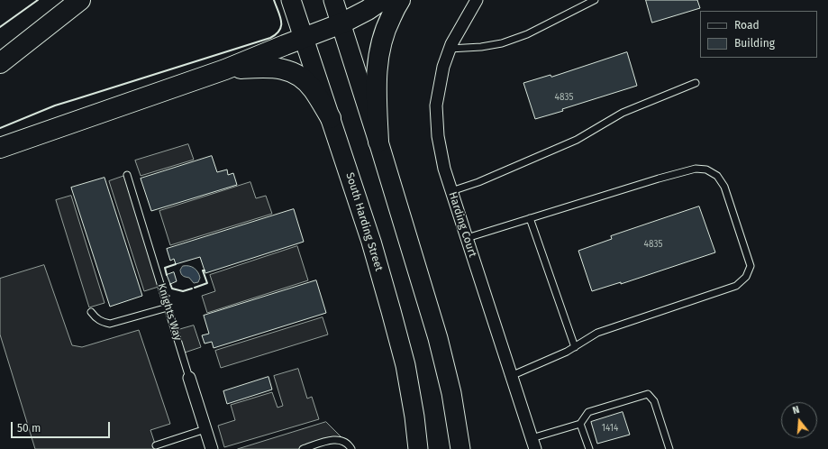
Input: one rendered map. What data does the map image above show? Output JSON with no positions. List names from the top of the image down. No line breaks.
{"streets":{"main road":["South Harding Street"],"street":["Harding Court","Knights Way"]},"house_numbers":["4835","4835","1414"],"legend":["Road","Building"],"scale_bar":"50 m","north":"top"}
